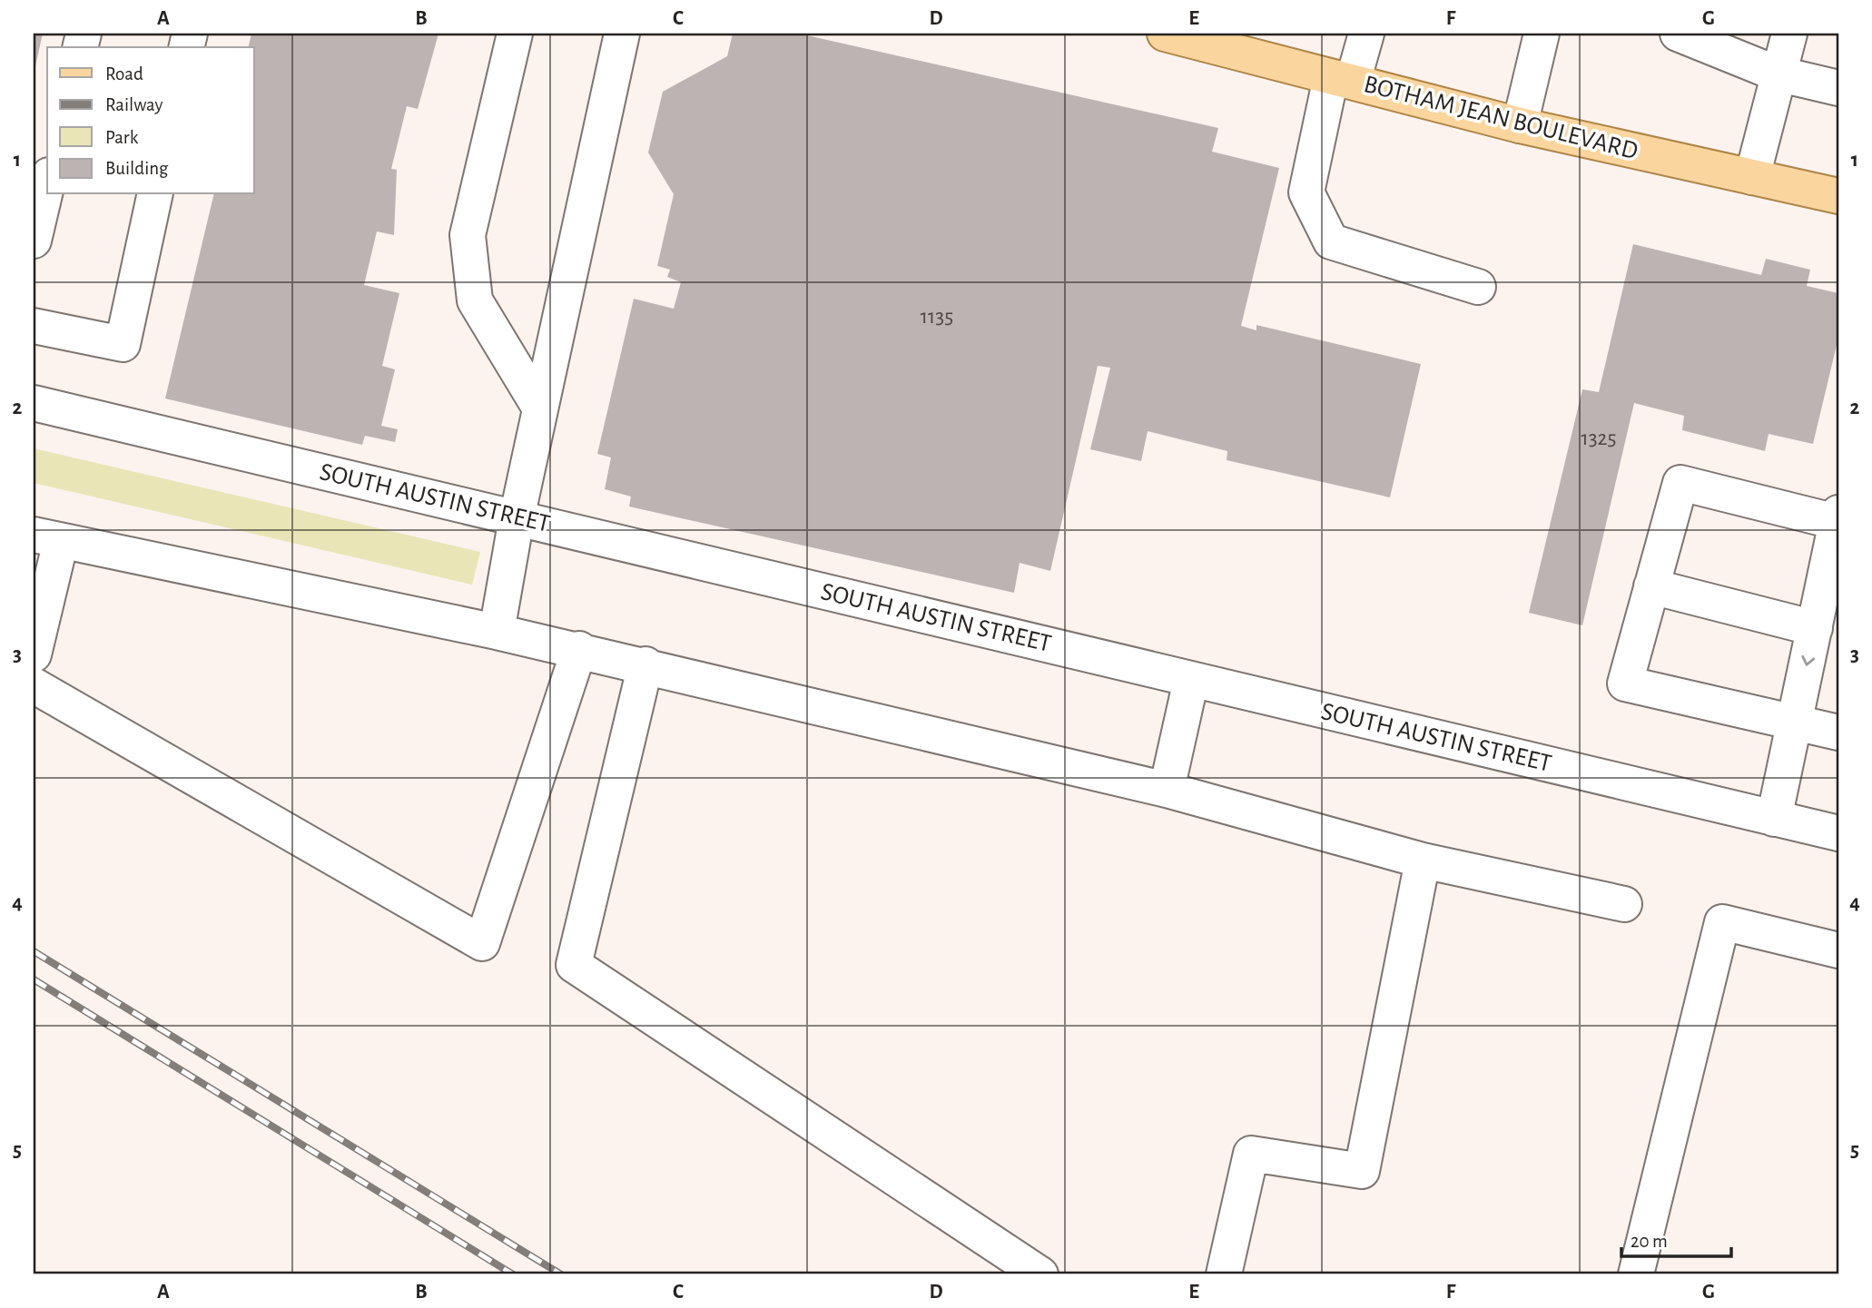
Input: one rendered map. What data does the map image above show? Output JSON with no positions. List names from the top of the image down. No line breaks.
{"streets":{"main road":["BOTHAM JEAN BOULEVARD"],"street":["SOUTH AUSTIN STREET"]},"house_numbers":["1135","1325"],"legend":["Road","Railway","Park","Building"],"scale_bar":"20 m","grid":{"columns":["A","B","C","D","E","F","G"],"rows":["1","2","3","4","5"]}}
